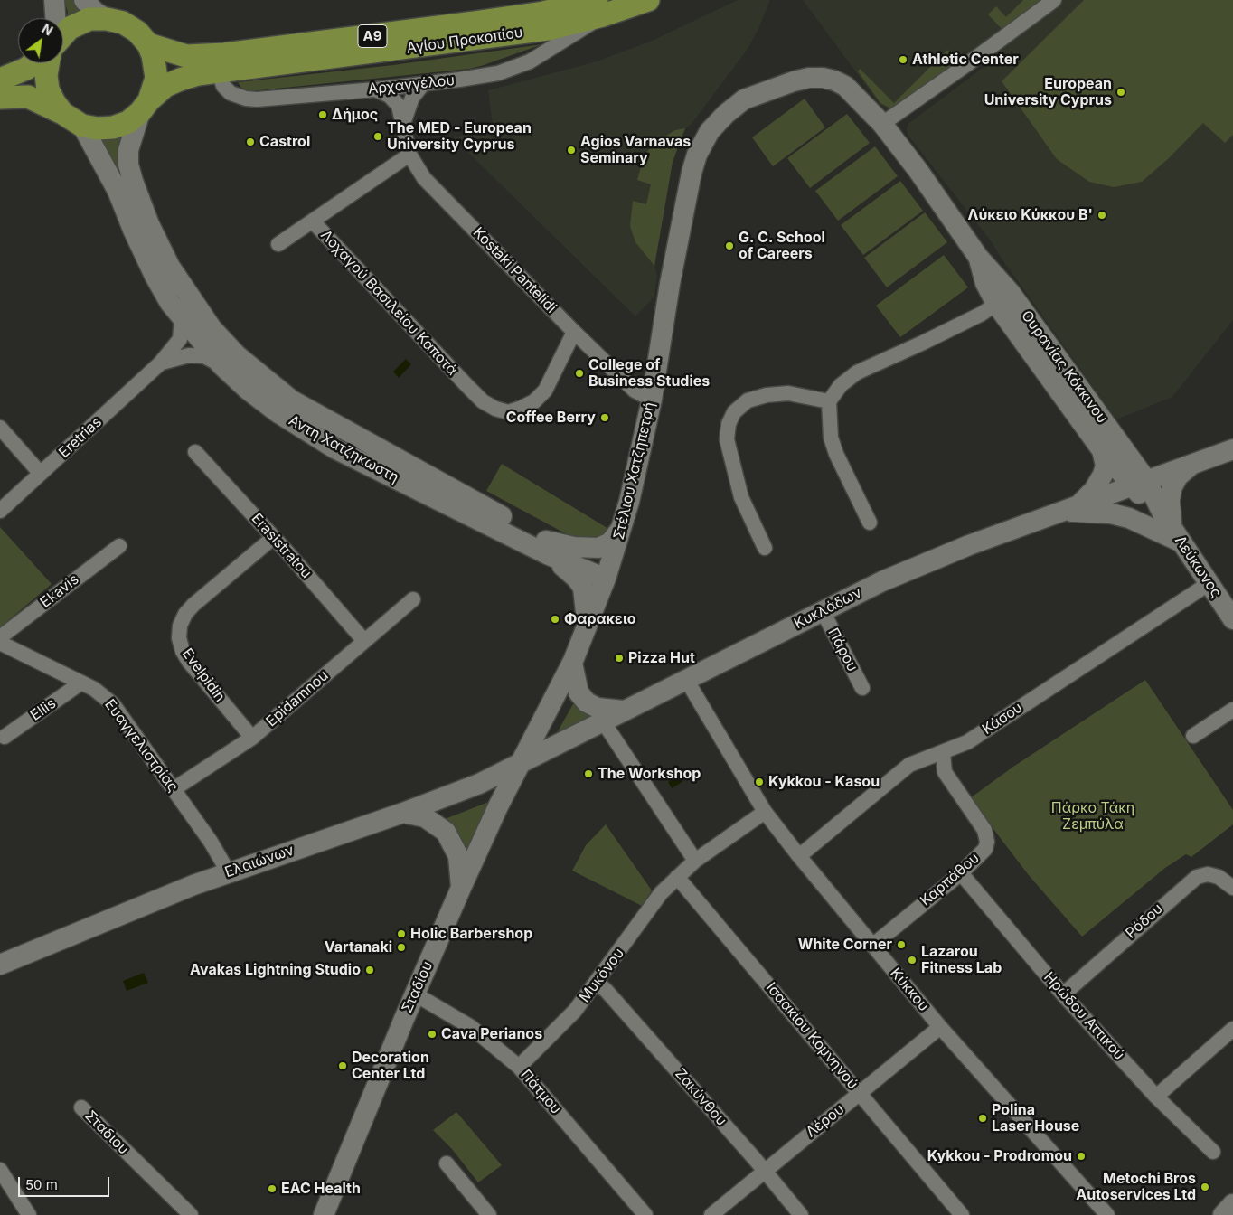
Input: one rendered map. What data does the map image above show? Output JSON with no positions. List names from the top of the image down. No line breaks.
{"streets":{"main road":["A9","Αγίου Προκοπίου","Ουρανίας Κόκκινου","Αντη Χατζηκωστη","Στέλιου Χατζηπετρή","Λεύκωνος","Κυκλάδων","Ελαιώνων","Σταδίου"],"street":["Αρχαγγέλου","Kostaki Pantelidi","Λοχαγού Βασιλείου Καποτά","Eretrias","Erasistratou","Ekavis","Πάρου","Evelpidin","Epidamnou","Ellis","Κάσου","Ευαγγελιστρίας","Καρπάθου","Ρόδου","Μυκόνου","Κύκκου","Ηρώδου Αττικού","Ισαακίου Κομνηνού","Πάτμου","Ζακύνθου","Λέρου","Σταδιου"]},"crossings":[["A9","Αγίου Προκοπίου"],["A9","Αντη Χατζηκωστη"],["Αγίου Προκοπίου","Αρχαγγέλου"],["Αγίου Προκοπίου","Αντη Χατζηκωστη"],["Αρχαγγέλου","Kostaki Pantelidi"],["Kostaki Pantelidi","Λοχαγού Βασιλείου Καποτά"],["Kostaki Pantelidi","Στέλιου Χατζηπετρή"],["Ουρανίας Κόκκινου","Στέλιου Χατζηπετρή"],["Ουρανίας Κόκκινου","Λεύκωνος"],["Ουρανίας Κόκκινου","Κυκλάδων"],["Eretrias","Αντη Χατζηκωστη"],["Αντη Χατζηκωστη","Στέλιου Χατζηπετρή"],["Στέλιου Χατζηπετρή","Κυκλάδων"],["Στέλιου Χατζηπετρή","Ελαιώνων"],["Στέλιου Χατζηπετρή","Σταδίου"],["Erasistratou","Evelpidin"],["Erasistratou","Epidamnou"],["Λεύκωνος","Κυκλάδων"],["Λεύκωνος","Κάσου"],["Κυκλάδων","Πάρου"],["Κυκλάδων","Ελαιώνων"],["Κυκλάδων","Σταδίου"],["Κυκλάδων","Κύκκου"],["Evelpidin","Epidamnou"],["Epidamnou","Ευαγγελιστρίας"],["Ellis","Ευαγγελιστρίας"],["Κάσου","Καρπάθου"],["Κάσου","Κύκκου"],["Ευαγγελιστρίας","Ελαιώνων"],["Ελαιώνων","Σταδίου"],["Καρπάθου","Κύκκου"],["Καρπάθου","Ηρώδου Αττικού"],["Ρόδου","Ηρώδου Αττικού"],["Μυκόνου","Ισαακίου Κομνηνού"],["Μυκόνου","Πάτμου"],["Μυκόνου","Ζακύνθου"],["Σταδίου","Πάτμου"],["Κύκκου","Λέρου"],["Ισαακίου Κομνηνού","Λέρου"],["Ζακύνθου","Λέρου"]],"parks":["Πάρκο Τάκη Ζεμπύλα"],"places":["Athletic Center","European University Cyprus","Δήμος","The MED - European University Cyprus","Castrol","Agios Varnavas Seminary","Λύκειο Κύκκου Β'","G. C. School of Careers","College of Business Studies","Coffee Berry","Φαρακειο","Pizza Hut","The Workshop","Kykkou - Kasou","Holic Barbershop","White Corner","Vartanaki","Lazarou Fitness Lab","Avakas Lightning Studio","Cava Perianos","Decoration Center Ltd","Polina Laser House","Kykkou - Prodromou","Metochi Bros Autoservices Ltd","EAC Health"],"scale_bar":"50 m","north":"top right"}
